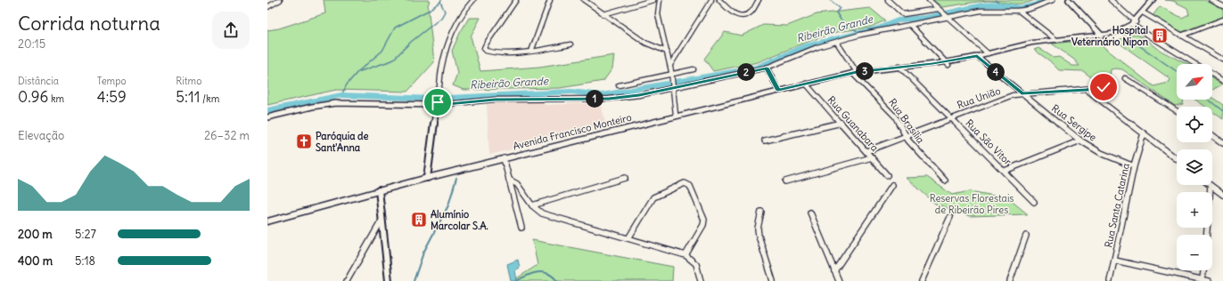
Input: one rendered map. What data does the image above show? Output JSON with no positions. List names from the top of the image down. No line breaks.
{"streets":{"main road":["Avenida Francisco Monteiro"],"street":["Rua União","Rua Brasília","Rua Sergipe","Rua Guanabara","Rua São Vitor","Rua Santa Catarina"]},"crossings":[["Rua União","Rua Brasília"],["Rua União","Rua Sergipe"],["Rua União","Rua Guanabara"],["Rua União","Rua São Vitor"],["Rua Brasília","Avenida Francisco Monteiro"],["Rua Sergipe","Avenida Francisco Monteiro"],["Rua Sergipe","Rua Santa Catarina"],["Rua Guanabara","Avenida Francisco Monteiro"],["Avenida Francisco Monteiro","Rua São Vitor"]],"water":["Ribeirão Grande"],"parks":["Reservas Florestais de Ribeirão Pires"],"places":{"building":["Hospital Veterinário Nipon","Alumínio Marcolar S.A."],"church":["Paróquia de Sant'Anna"]},"north":"top right","page":{"heading":["Corrida noturna","20:15"],"stats":[["Distância","0.96 km"],["Tempo","4:59"],["Ritmo","5:11 /km"]],"pins":["3","2","4","1"],"map_buttons":["+","−"],"chart":["Elevação","26–32 m"],"list":[{"name":"200 m","note":"5:27"},{"name":"400 m","note":"5:18"}]}}
